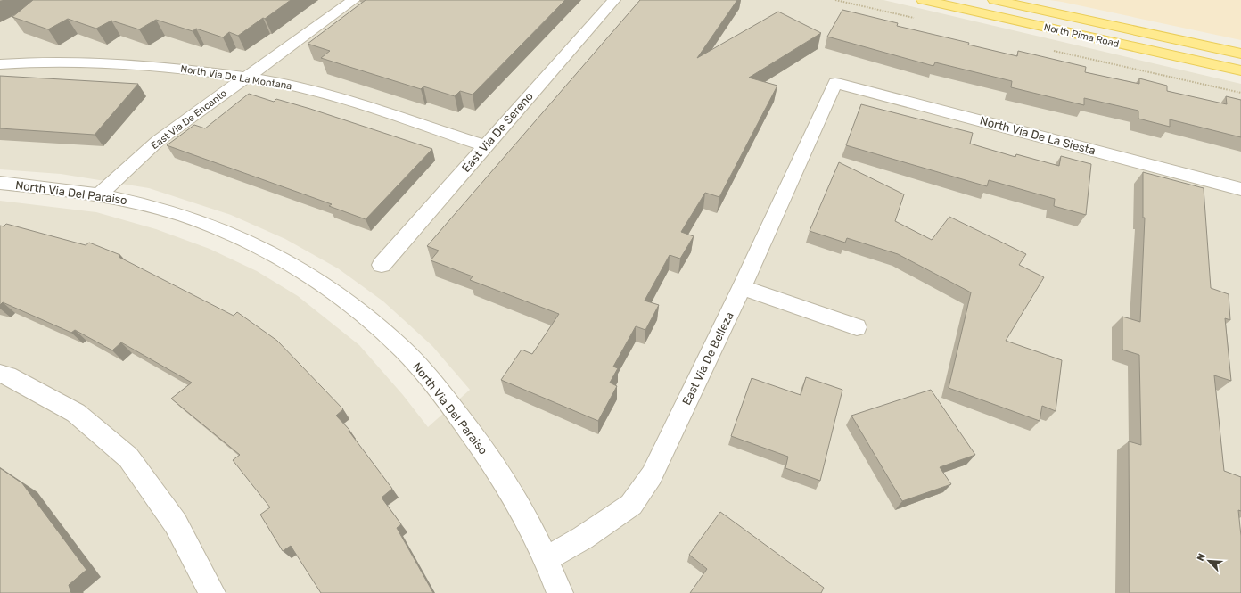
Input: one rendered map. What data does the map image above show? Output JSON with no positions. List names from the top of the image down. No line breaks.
{"streets":{"main road":["North Pima Road"],"street":["North Via De La Montana","East Via De Encanto","East Via De Sereno","North Via De La Siesta","North Via Del Paraiso","East Via De Belleza"]},"crossings":[["North Via De La Montana","East Via De Encanto"],["North Via De La Montana","East Via De Sereno"],["East Via De Encanto","North Via Del Paraiso"],["North Via De La Siesta","East Via De Belleza"],["North Via Del Paraiso","East Via De Belleza"]],"north":"top left"}
